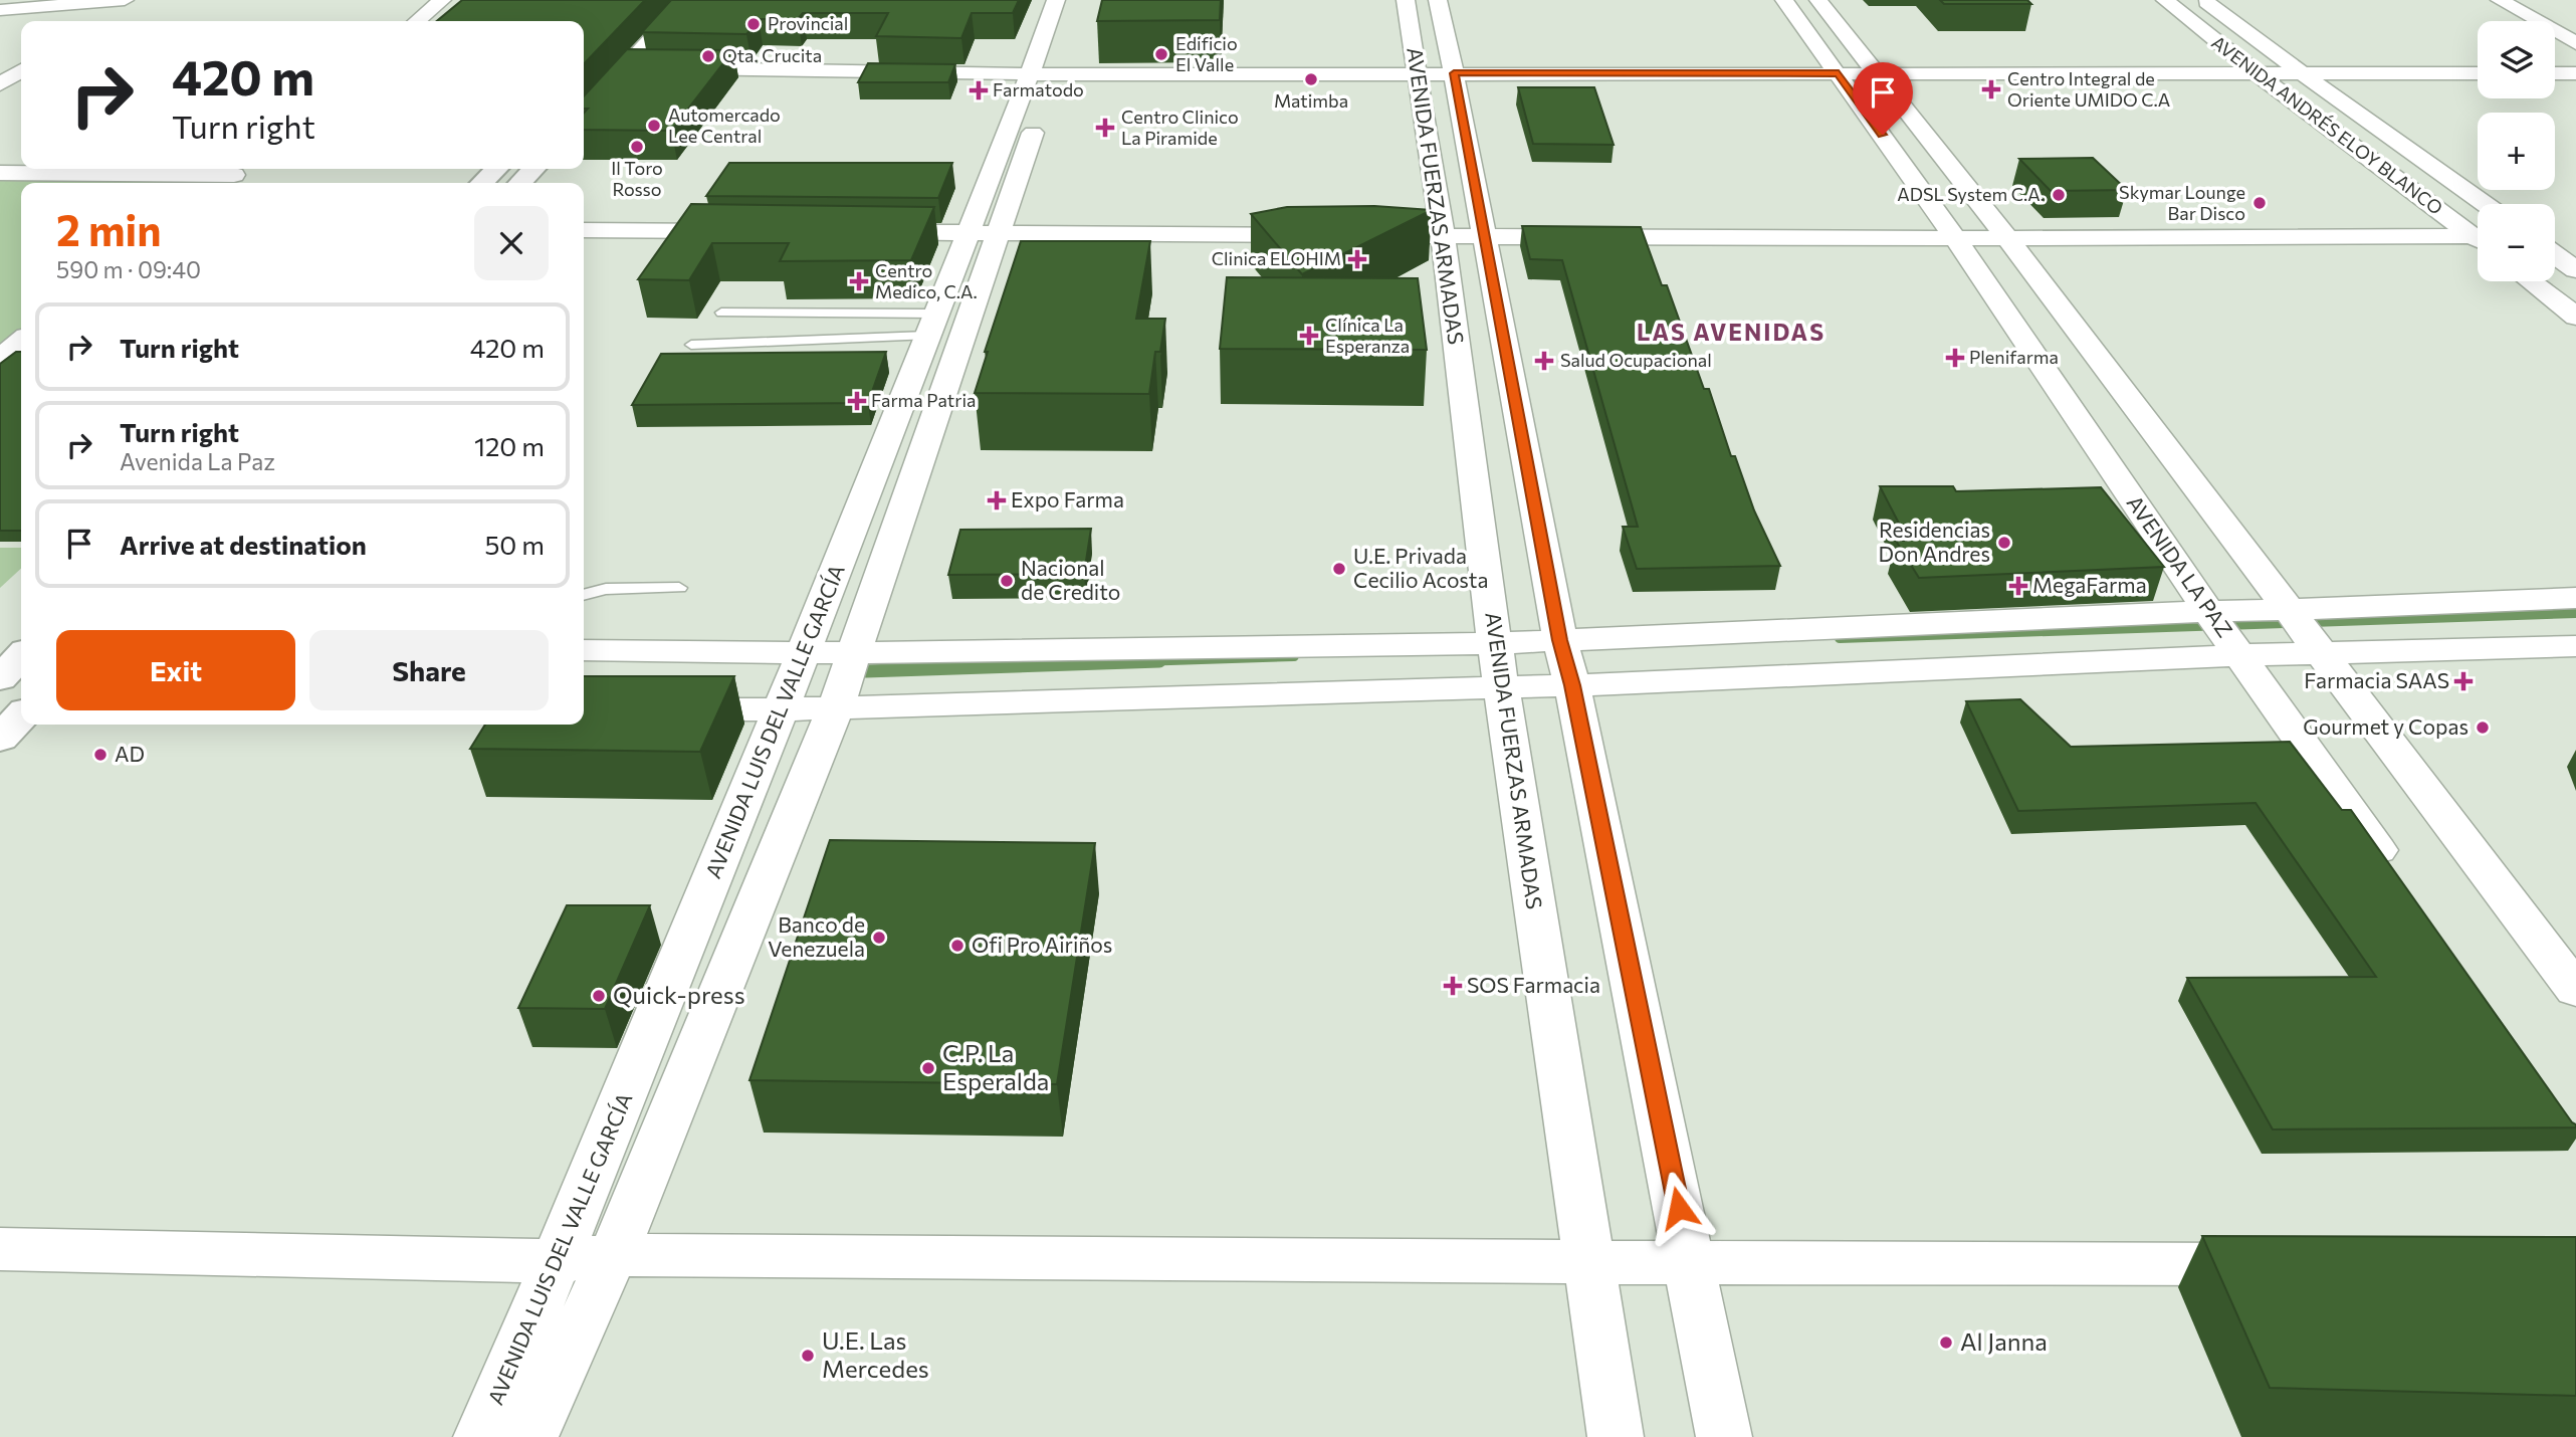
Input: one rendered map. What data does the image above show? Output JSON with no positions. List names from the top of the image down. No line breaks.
{"streets":{"street":["AVENIDA ANDRÉS ELOY BLANCO","AVENIDA FUERZAS ARMADAS","AVENIDA LA PAZ","AVENIDA LUIS DEL VALLE GARCÍA"]},"districts":["LAS AVENIDAS"],"places":{"other":["Provincial","Edificio El Valle","Qta. Crucita","Matimba","Automercado Lee Central","Il Toro Rosso","ADSL System C.A.","Skymar Lounge Bar Disco","Residencias Don Andres","U.E. Privada Cecilio Acosta","Nacional de Credito","Gourmet y Copas","AD","Banco de Venezuela","Ofi Pro Airiños","Quick-press","C.P. La Esperalda","Al Janna","U.E. Las Mercedes"],"health":["Centro Integral de Oriente UMIDO C.A","Farmatodo","Centro Clinico La Piramide","Clinica ELOHIM","Centro Medico, C.A.","Clínica La Esperanza","Plenifarma","Salud Ocupacional","Farma Patria","Expo Farma","MegaFarma","Farmacia SAAS","SOS Farmacia"]},"page":{"map_buttons":["+","−"],"turn":["420 m","Turn right"],"heading":["2 min","590 m · 09:40"],"list":[{"name":"Turn right","value":"420 m"},{"name":"Turn right","note":"Avenida La Paz","value":"120 m"},{"name":"Arrive at destination","value":"50 m"}],"buttons":["Exit","Share"]}}
